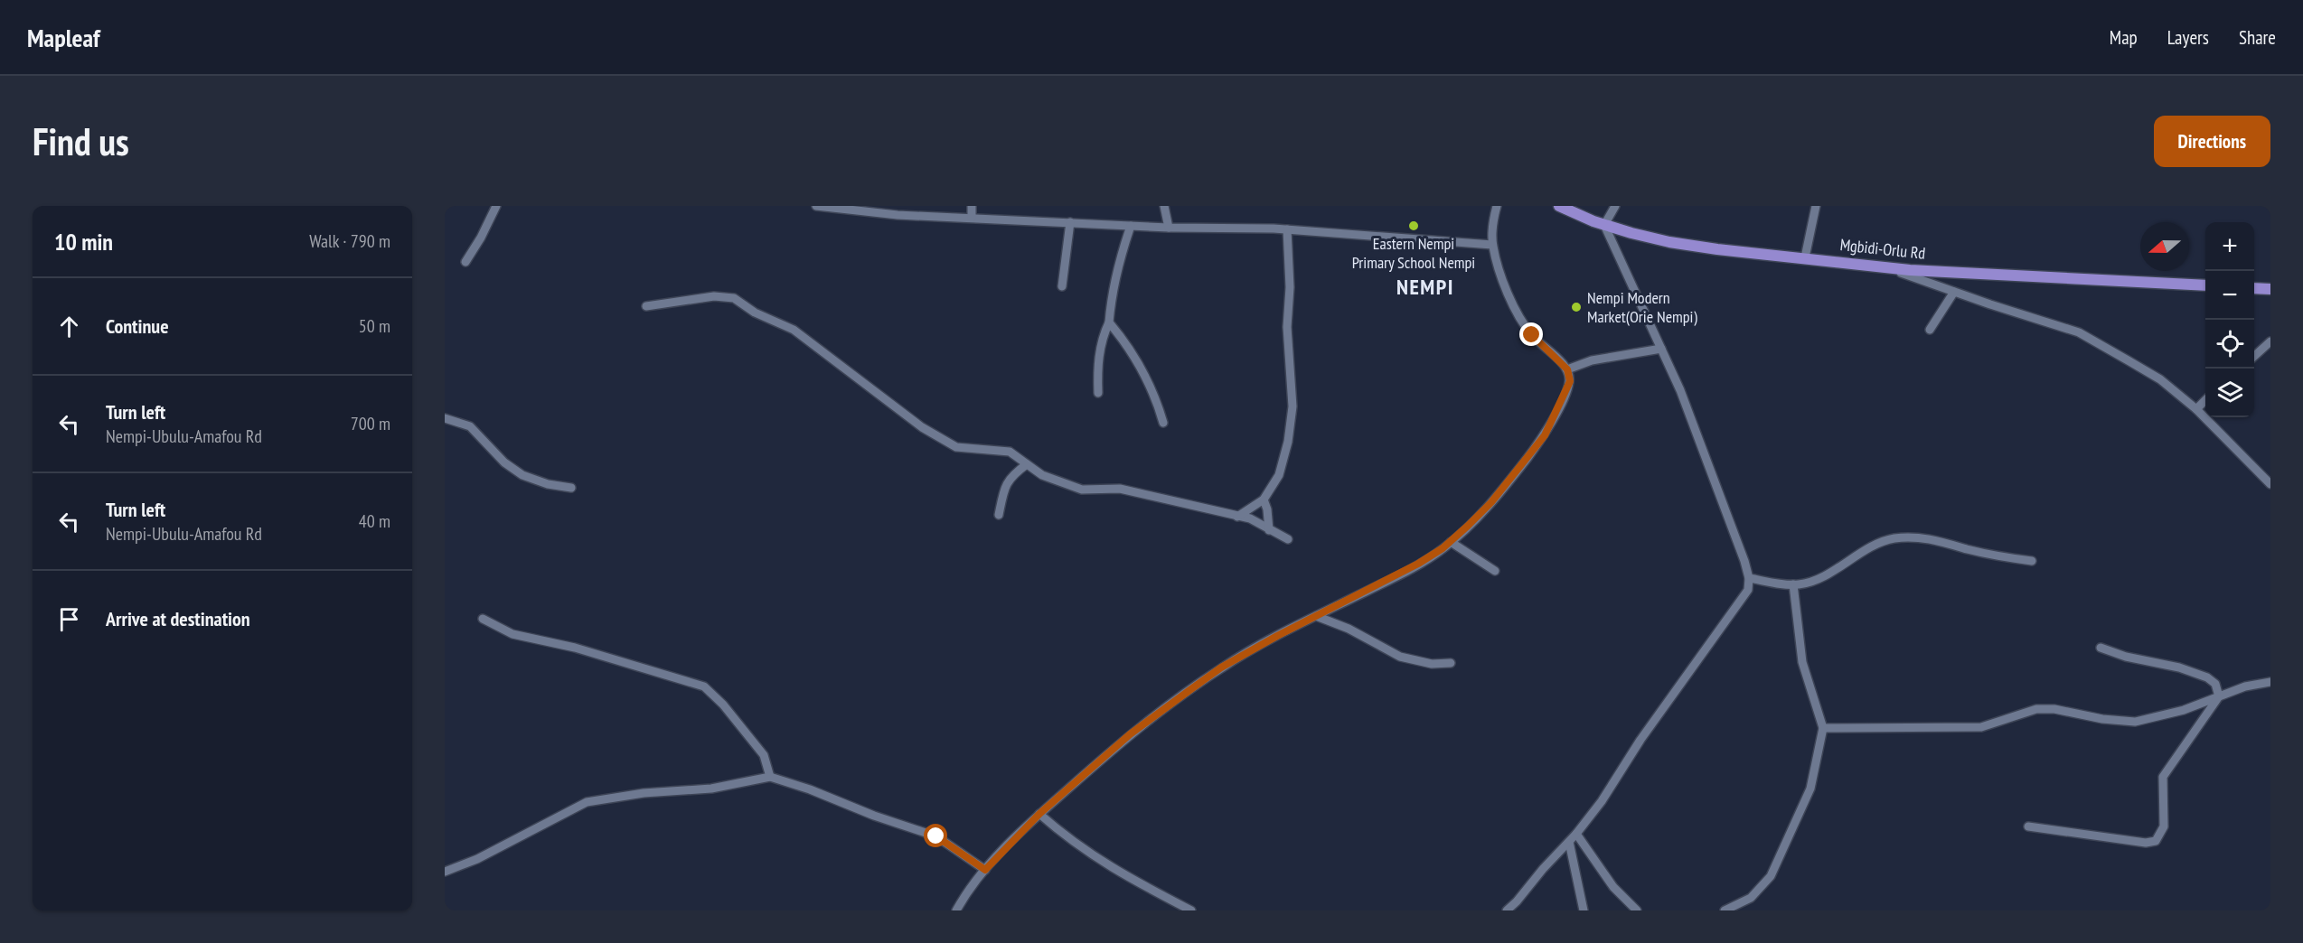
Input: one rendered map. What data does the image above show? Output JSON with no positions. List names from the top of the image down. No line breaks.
{"streets":{"main road":["Mgbidi-Orlu Rd"]},"districts":["NEMPI"],"places":["Eastern Nempi Primary School Nempi","Nempi Modern Market(Orie Nempi)"],"north":"left","page":{"header":"Mapleaf","nav":["Map","Layers","Share"],"buttons":"Directions","title":"Find us","heading":["10 min","Walk · 790 m"],"map_buttons":["+","−"],"list":[["Continue","50 m"],["Turn left","Nempi-Ubulu-Amafou Rd","700 m"],["Turn left","Nempi-Ubulu-Amafou Rd","40 m"],"Arrive at destination"]}}
